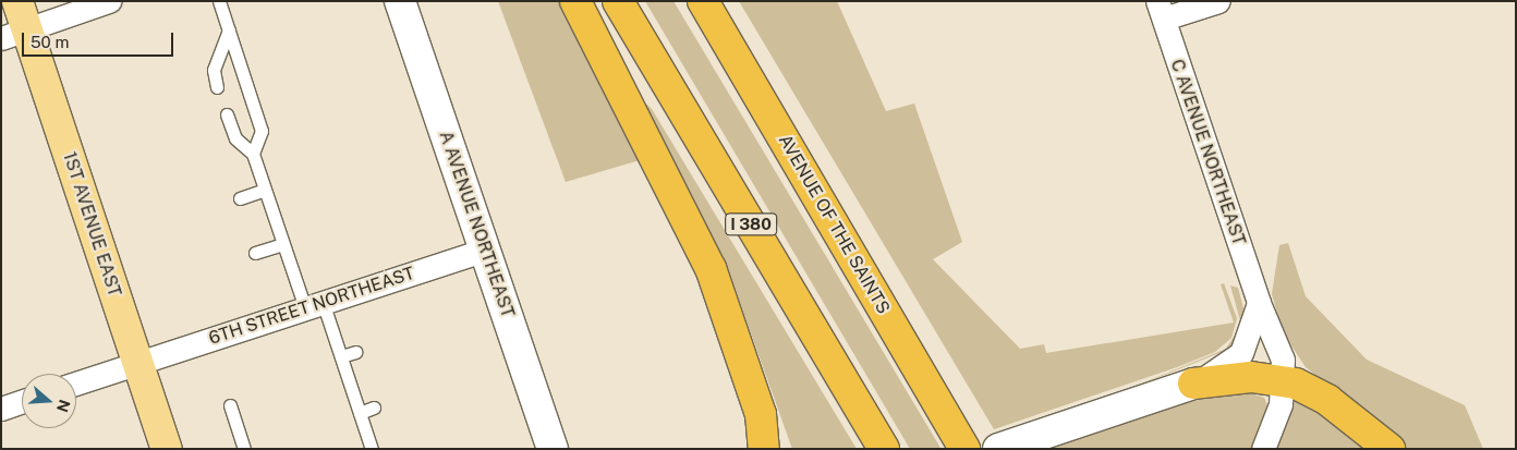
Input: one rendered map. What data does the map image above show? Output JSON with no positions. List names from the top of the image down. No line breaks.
{"streets":{"highway":["I 380","AVENUE OF THE SAINTS"],"main road":["1ST AVENUE EAST"],"street":["C AVENUE NORTHEAST","A AVENUE NORTHEAST","6TH STREET NORTHEAST"]},"crossings":[["1ST AVENUE EAST","6TH STREET NORTHEAST"],["A AVENUE NORTHEAST","6TH STREET NORTHEAST"]],"scale_bar":"50 m","north":"right"}
